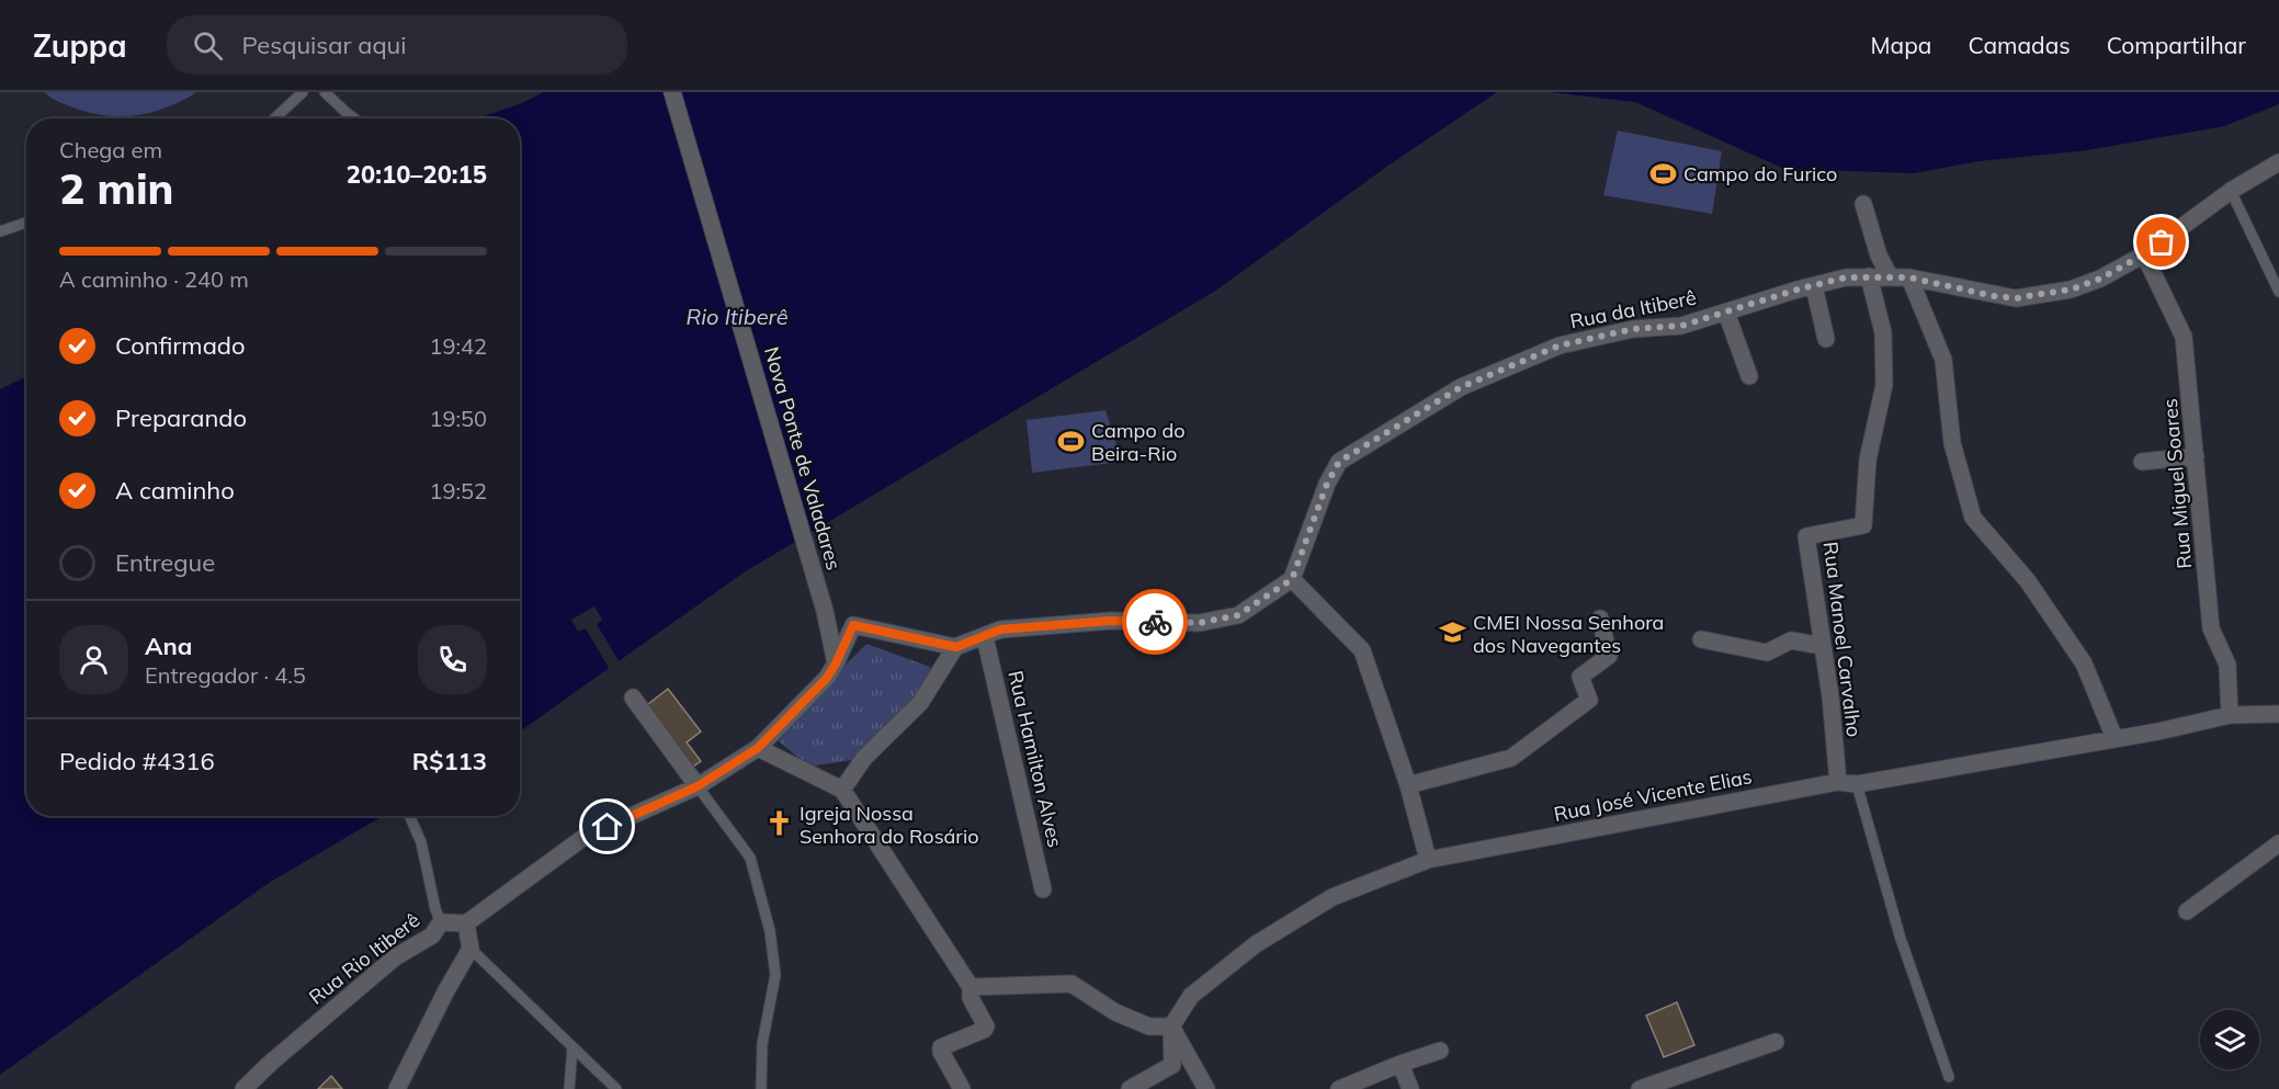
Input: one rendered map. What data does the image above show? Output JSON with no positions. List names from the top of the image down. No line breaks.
{"streets":{"street":["Rua da Itiberê","Nova Ponte de Valadares","Rua Miguel Soares","Rua Manoel Carvalho","Rua Hamilton Alves","Rua José Vicente Elias","Rua Rio Itiberê"]},"crossings":[["Rua da Itiberê","Rua Miguel Soares"],["Rua da Itiberê","Rua Manoel Carvalho"],["Rua Miguel Soares","Rua José Vicente Elias"],["Rua Manoel Carvalho","Rua José Vicente Elias"]],"water":["Rio Itiberê"],"places":{"sports":["Campo do Furico","Campo do Beira-Rio"],"school or university":["CMEI Nossa Senhora dos Navegantes"],"church":["Igreja Nossa Senhora do Rosário"]},"page":{"header":"Zuppa","search":"Pesquisar aqui","nav":["Mapa","Camadas","Compartilhar"],"heading":["2 min","Chega em","20:10–20:15"],"panel":["Ana","Entregador · 4.5","Pedido #4316","R$113"],"bar":"A caminho · 240 m","list":[["Confirmado","19:42"],["Preparando","19:50"],["A caminho","19:52"],"Entregue"]}}
